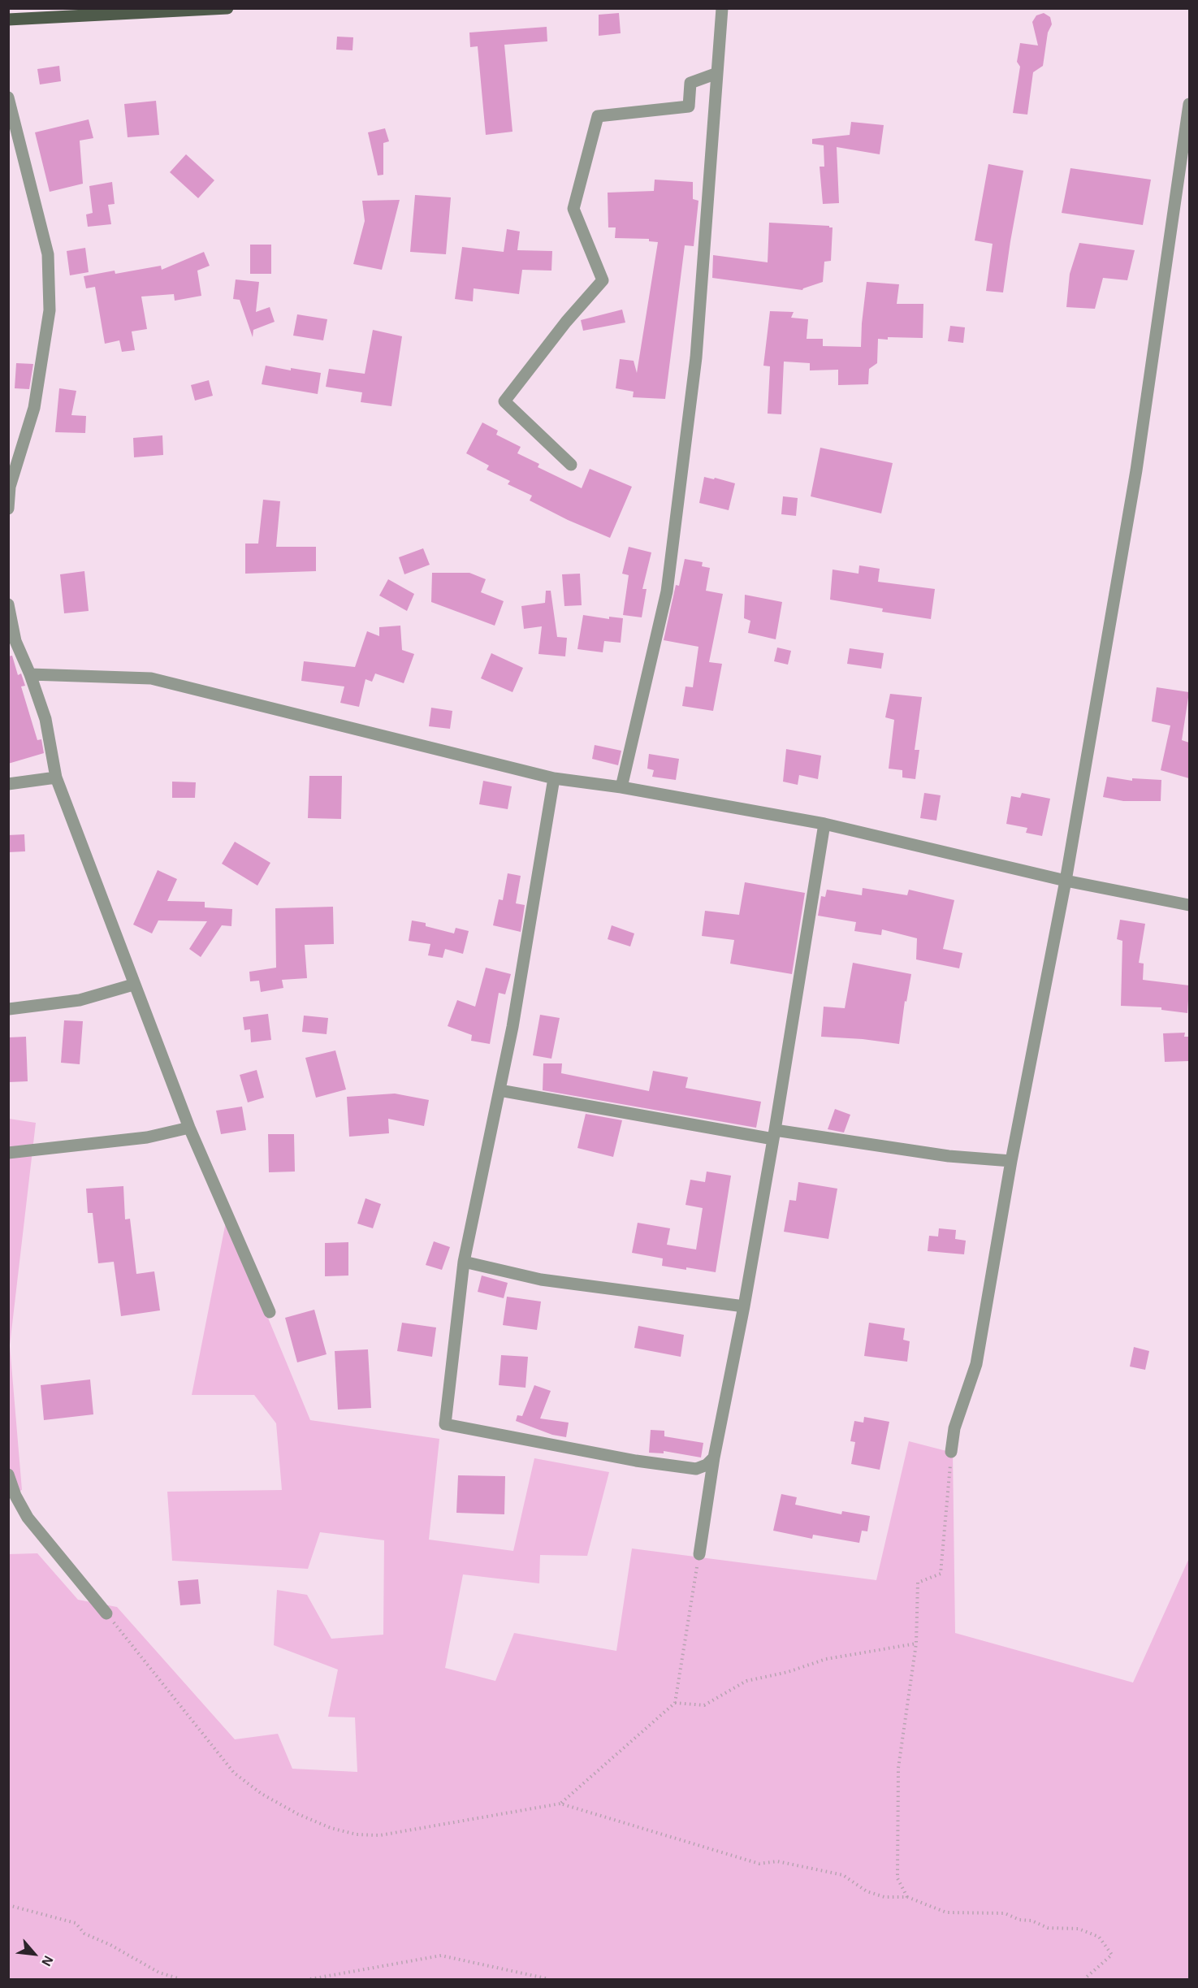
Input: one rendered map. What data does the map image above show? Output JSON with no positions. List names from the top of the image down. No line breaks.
{"north":"bottom right"}
